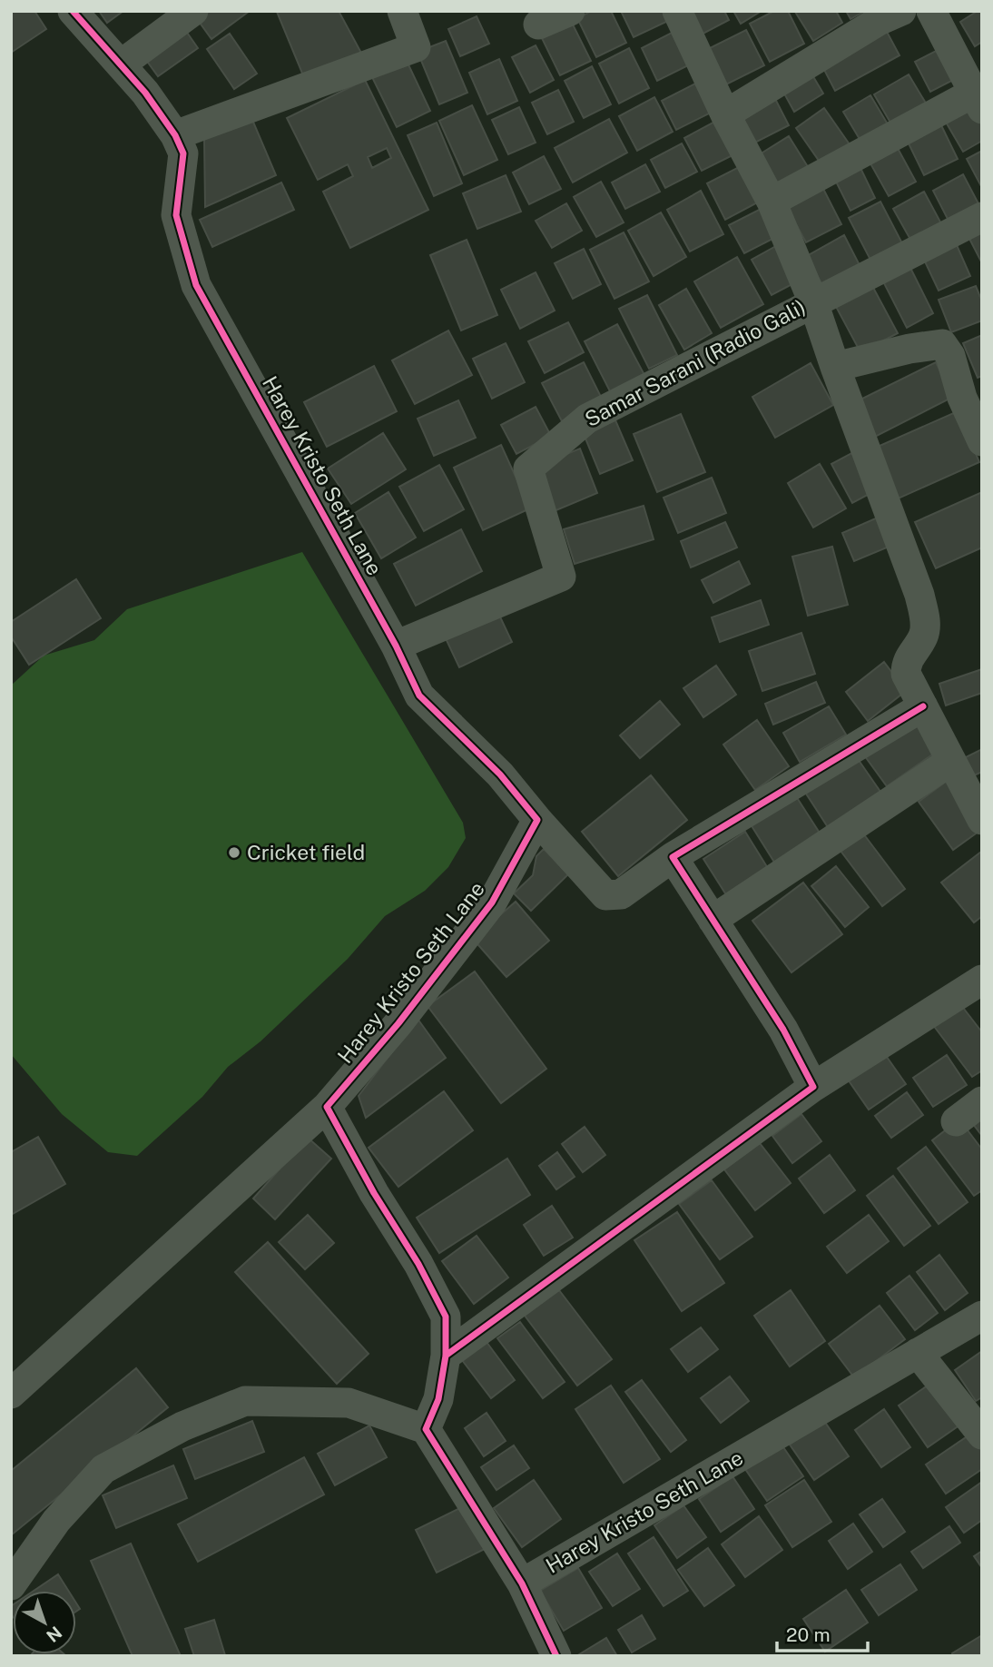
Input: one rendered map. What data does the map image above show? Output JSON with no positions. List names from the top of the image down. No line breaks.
{"streets":{"street":["Samar Sarani (Radio Gali)","Harey Kristo Seth Lane"]},"crossings":[["Samar Sarani (Radio Gali)","Harey Kristo Seth Lane"]],"places":["Cricket field"],"scale_bar":"20 m","north":"bottom right"}
